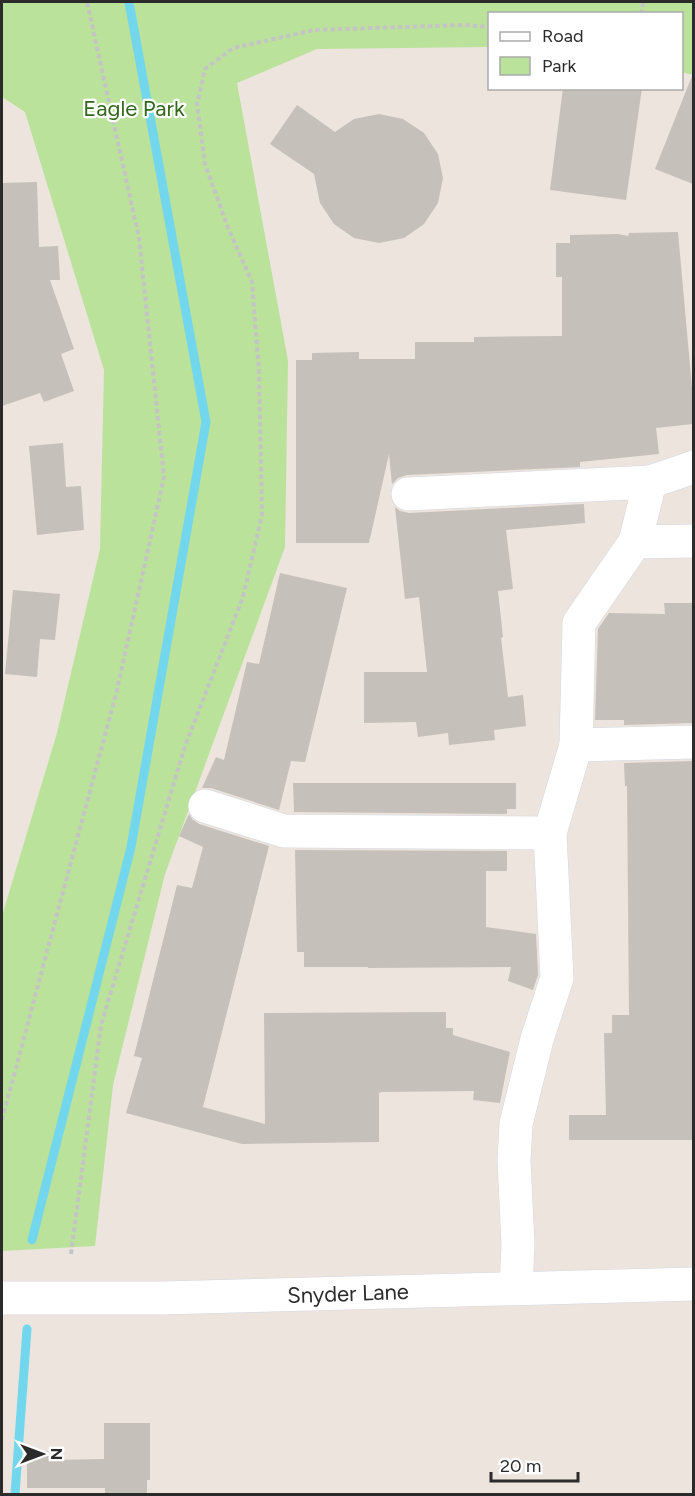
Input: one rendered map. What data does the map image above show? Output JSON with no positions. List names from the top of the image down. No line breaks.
{"streets":{"street":["Snyder Lane"]},"parks":["Eagle Park"],"legend":["Road","Park"],"scale_bar":"20 m","north":"right"}
